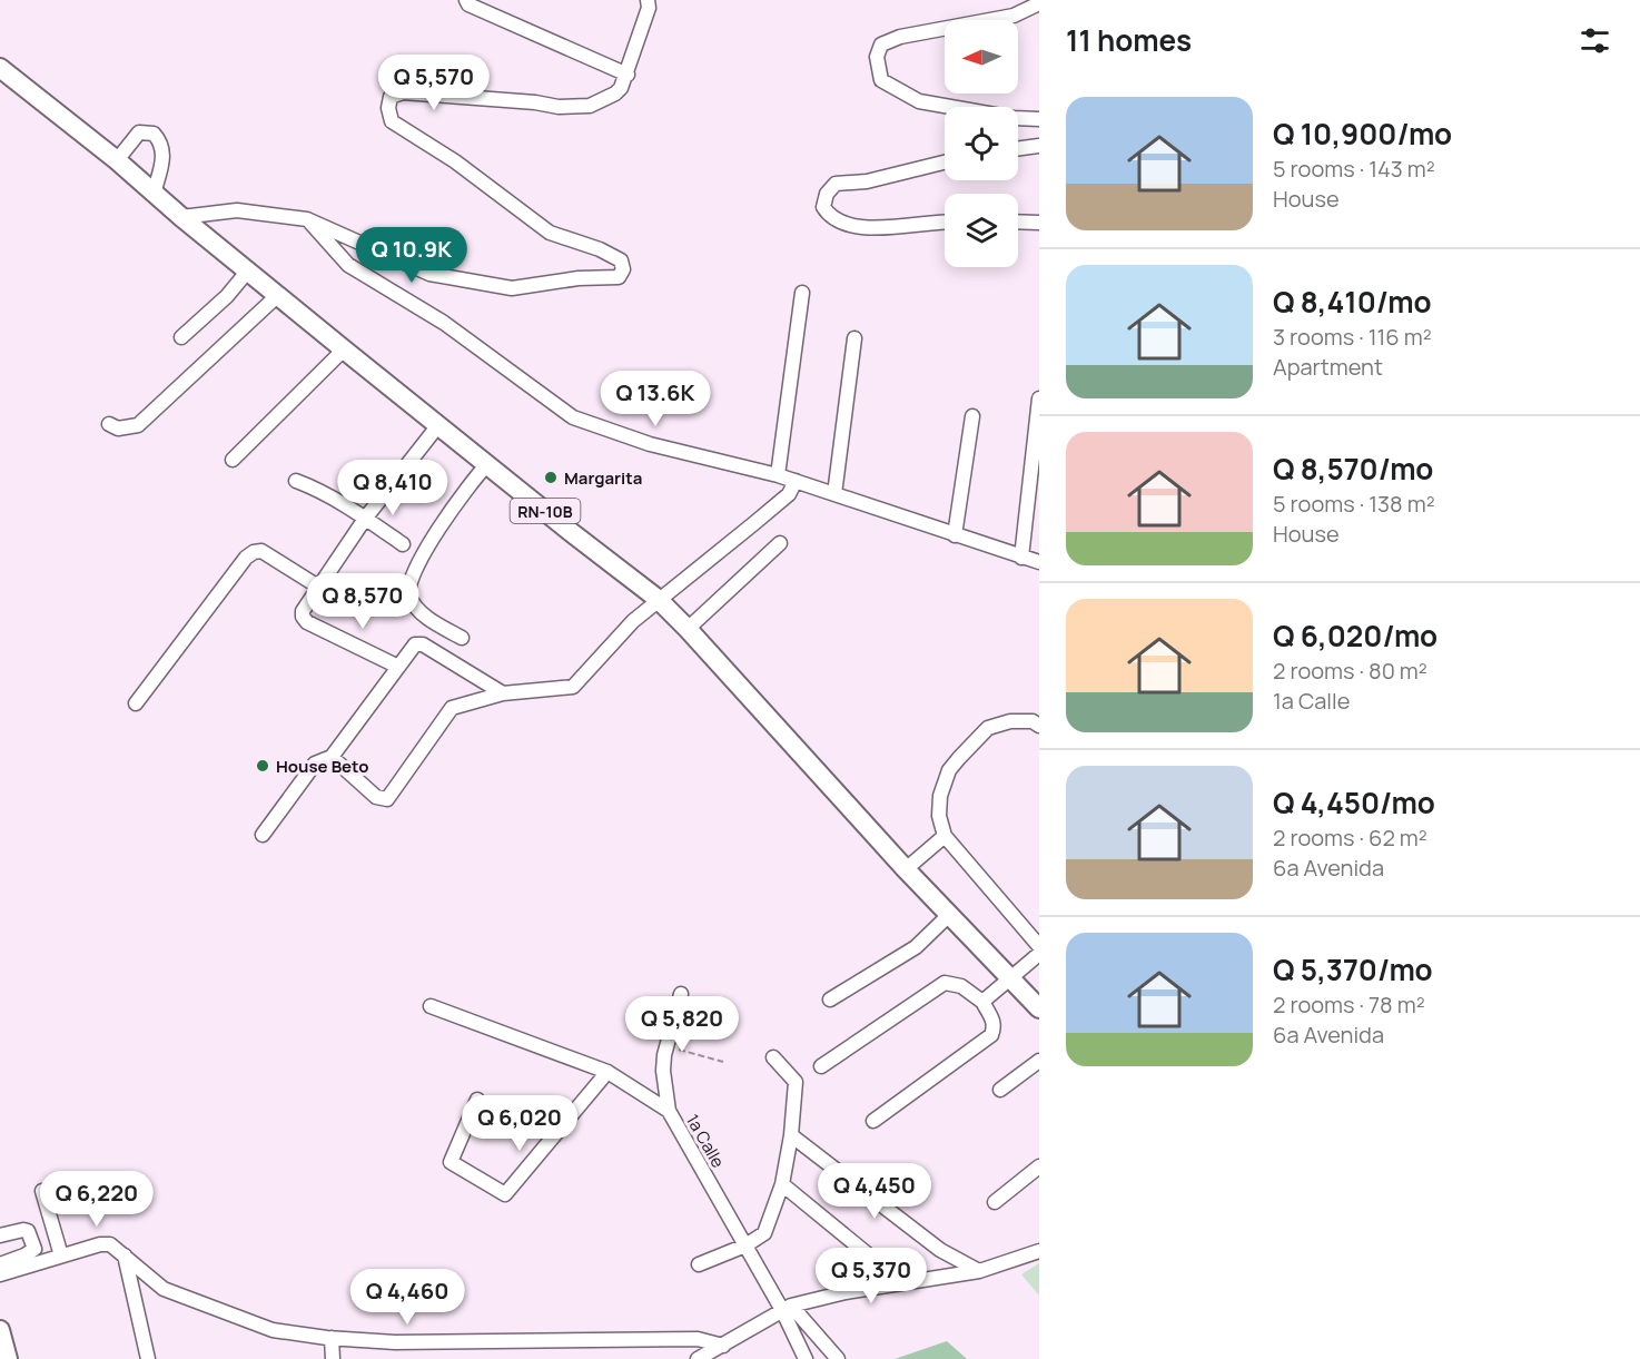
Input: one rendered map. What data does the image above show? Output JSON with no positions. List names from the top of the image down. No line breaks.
{"streets":{"main road":["RN-10B"],"street":["1a Calle"]},"places":["Margarita","House Beto"],"north":"left","page":{"heading":"11 homes","price":["Q 5,570","Q 10.9K","Q 13.6K","Q 8,410","Q 8,570","Q 5,820","Q 6,020","Q 4,450","Q 6,220","Q 5,370","Q 4,460"],"list":[{"name":"Q 10,900/mo","note":"5 rooms · 143 m² · House"},{"name":"Q 8,410/mo","note":"3 rooms · 116 m² · Apartment"},{"name":"Q 8,570/mo","note":"5 rooms · 138 m² · House"},{"name":"Q 6,020/mo","note":"2 rooms · 80 m² · 1a Calle"},{"name":"Q 4,450/mo","note":"2 rooms · 62 m² · 6a Avenida"},{"name":"Q 5,370/mo","note":"2 rooms · 78 m² · 6a Avenida"}]}}
